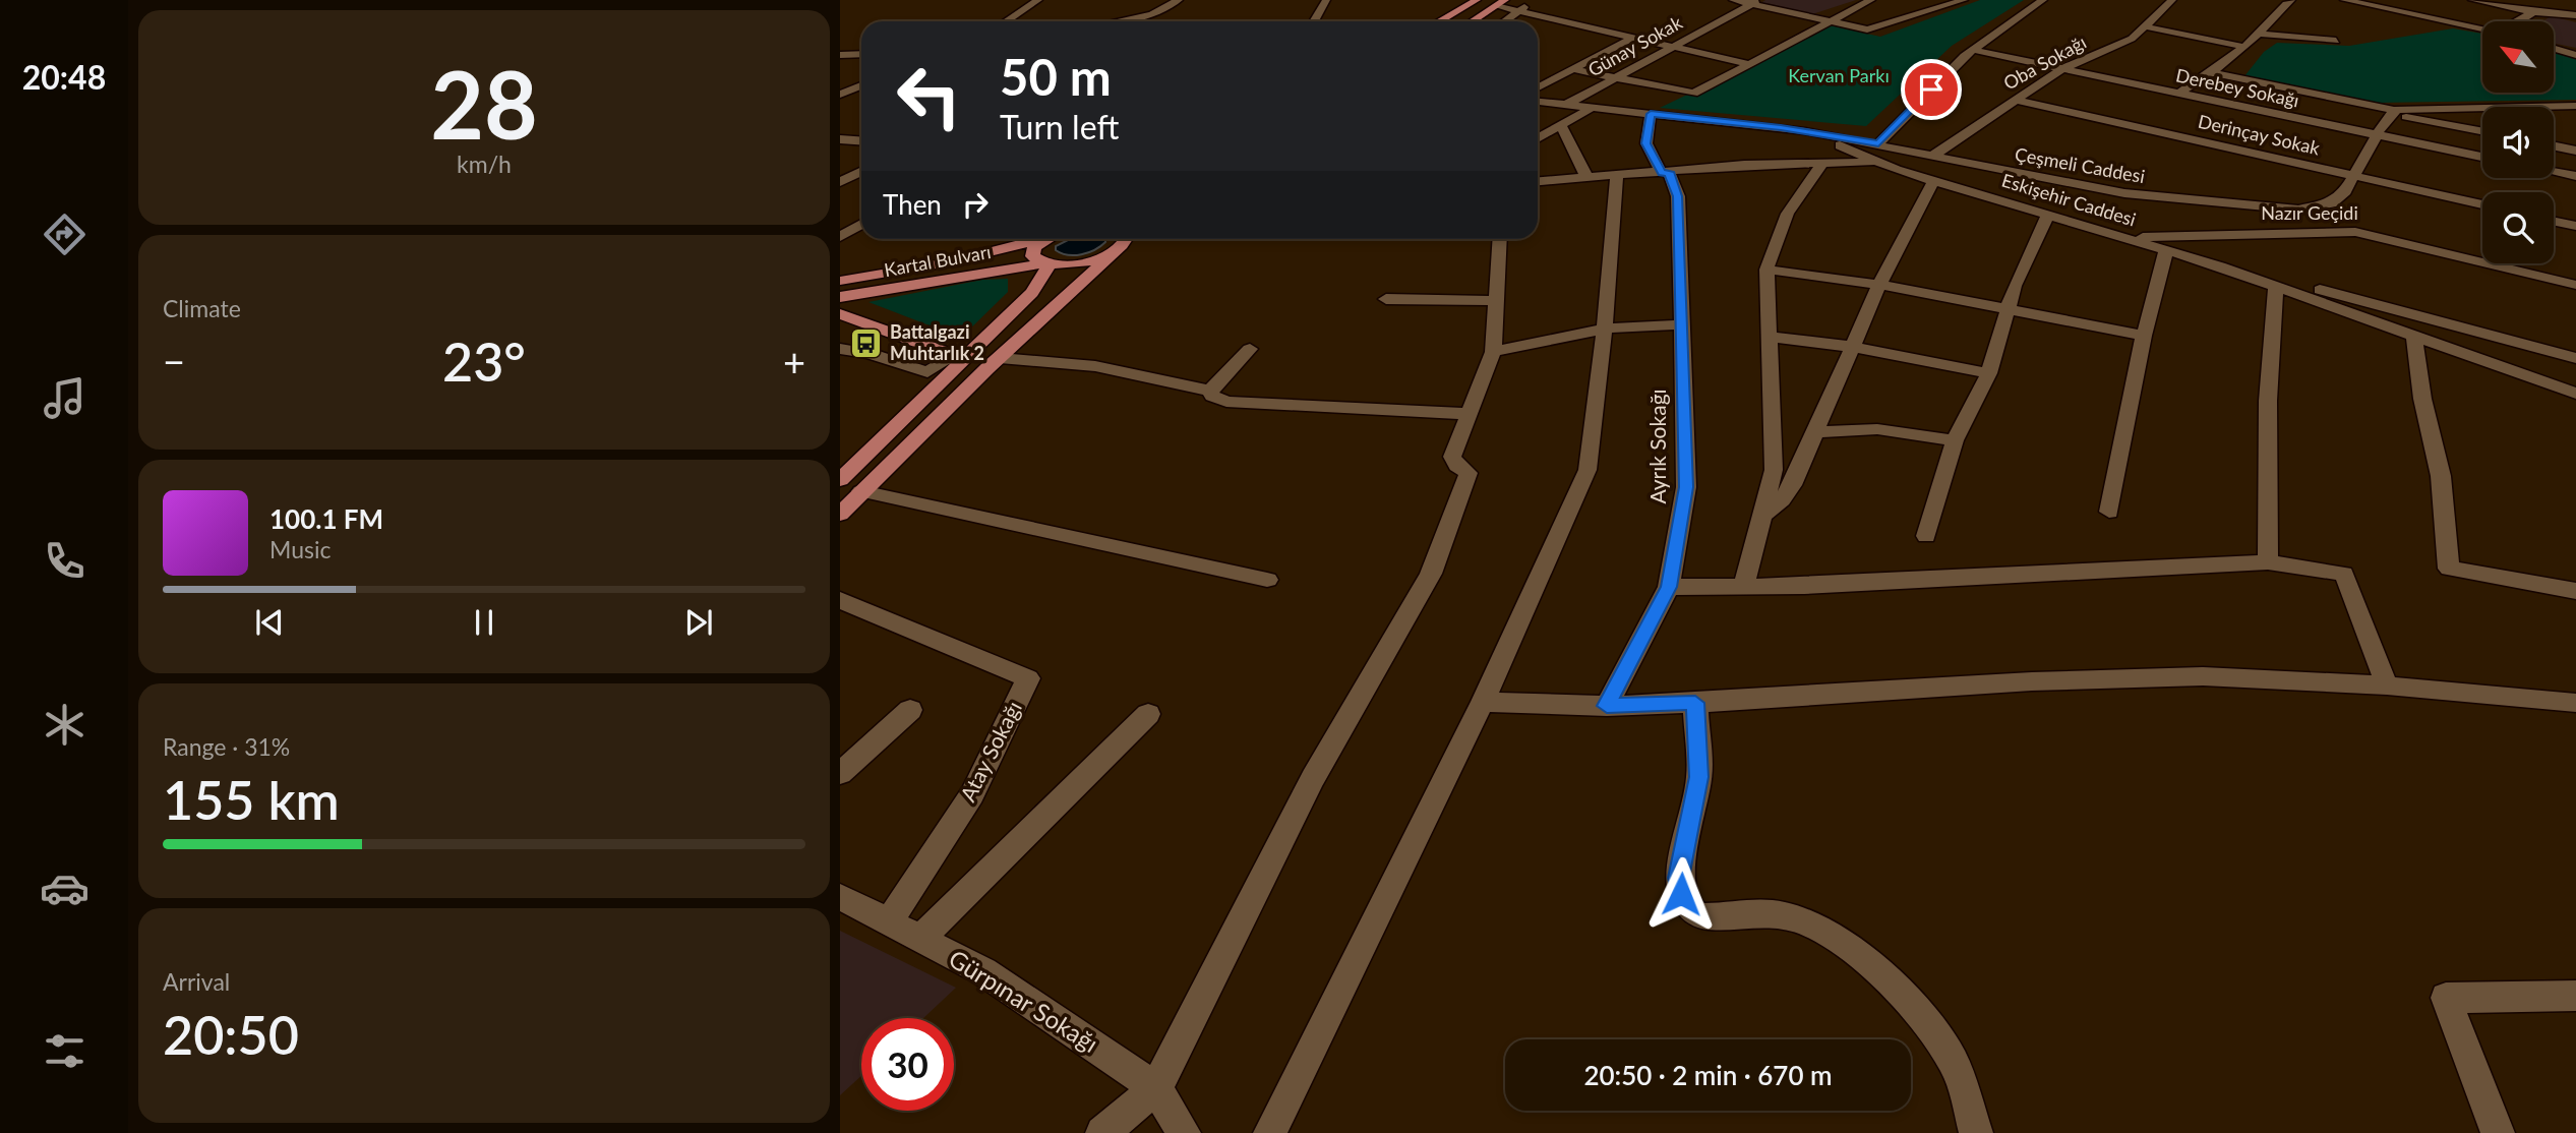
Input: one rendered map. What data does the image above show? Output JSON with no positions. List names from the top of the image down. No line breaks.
{"streets":{"main road":["Kartal Bulvarı"],"street":["Günay Sokak","Oba Sokağı","Derebey Sokağı","Derinçay Sokak","Çeşmeli Caddesi","Eskişehir Caddesi","Nazır Geçidi","Ayrık Sokağı","Atay Sokağı","Gürpınar Sokağı"]},"crossings":[["Günay Sokak","Çeşmeli Caddesi"],["Oba Sokağı","Derebey Sokağı"],["Oba Sokağı","Derinçay Sokak"],["Oba Sokağı","Çeşmeli Caddesi"],["Derebey Sokağı","Çeşmeli Caddesi"],["Derinçay Sokak","Çeşmeli Caddesi"],["Çeşmeli Caddesi","Ayrık Sokağı"],["Eskişehir Caddesi","Nazır Geçidi"],["Eskişehir Caddesi","Ayrık Sokağı"],["Atay Sokağı","Gürpınar Sokağı"]],"parks":["Kervan Parkı"],"places":{"bus stop":["Battalgazi Muhtarlık 2"]},"north":"top left","page":{"tabs":"20:48","tile":[["28","km/h"],"Climate",["Range · 31%","155 km"],["Arrival","20:50"]],"turn":["50 m","Turn left"],"then":"Then","heat":["−","23°","+"],"song":["100.1 FM","Music"],"limit":"30","trip":"20:50 · 2 min · 670 m"}}
